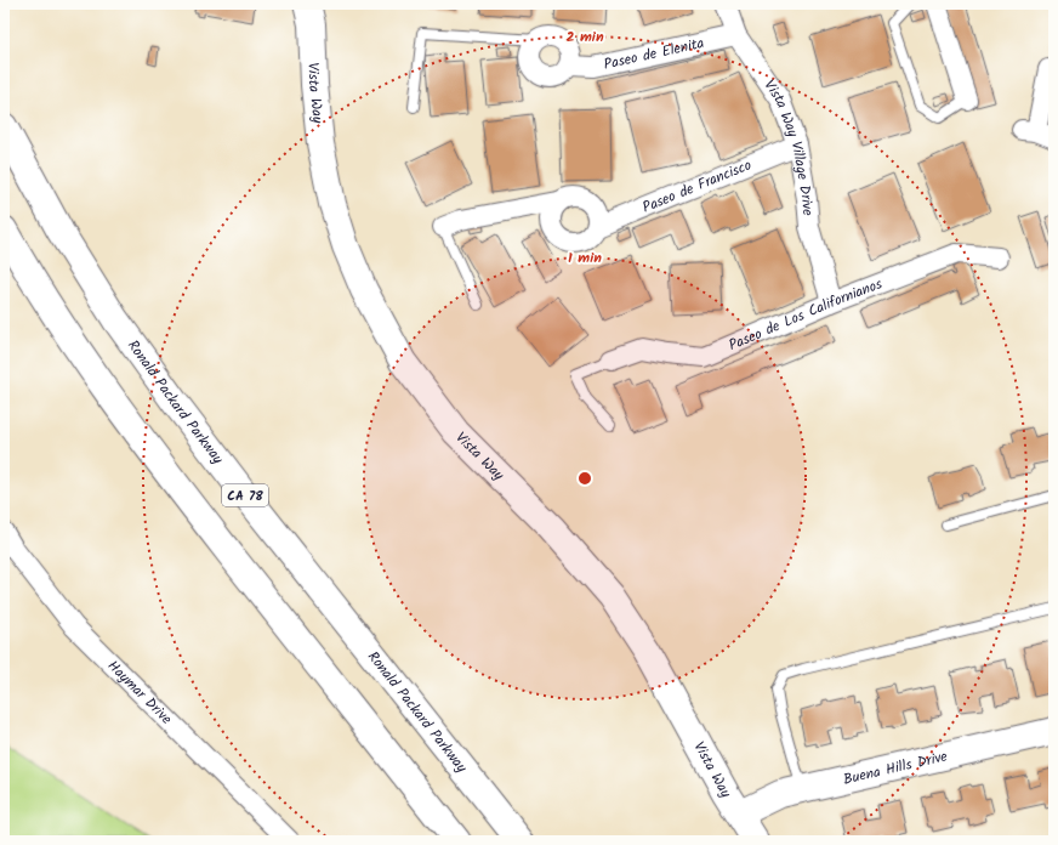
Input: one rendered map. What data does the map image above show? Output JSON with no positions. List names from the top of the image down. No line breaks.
{"streets":{"main road":["Vista Way","Ronald Packard Parkway","CA 78","Buena Hills Drive"],"street":["Paseo de Elenita","Vista Way Village Drive","Paseo de Francisco","Paseo de Los Californianos","Haymar Drive"]},"crossings":[["Paseo de Elenita","Vista Way Village Drive"],["Vista Way","Buena Hills Drive"],["Vista Way Village Drive","Paseo de Francisco"],["Vista Way Village Drive","Paseo de Los Californianos"]],"rings":["2 min","1 min"]}
